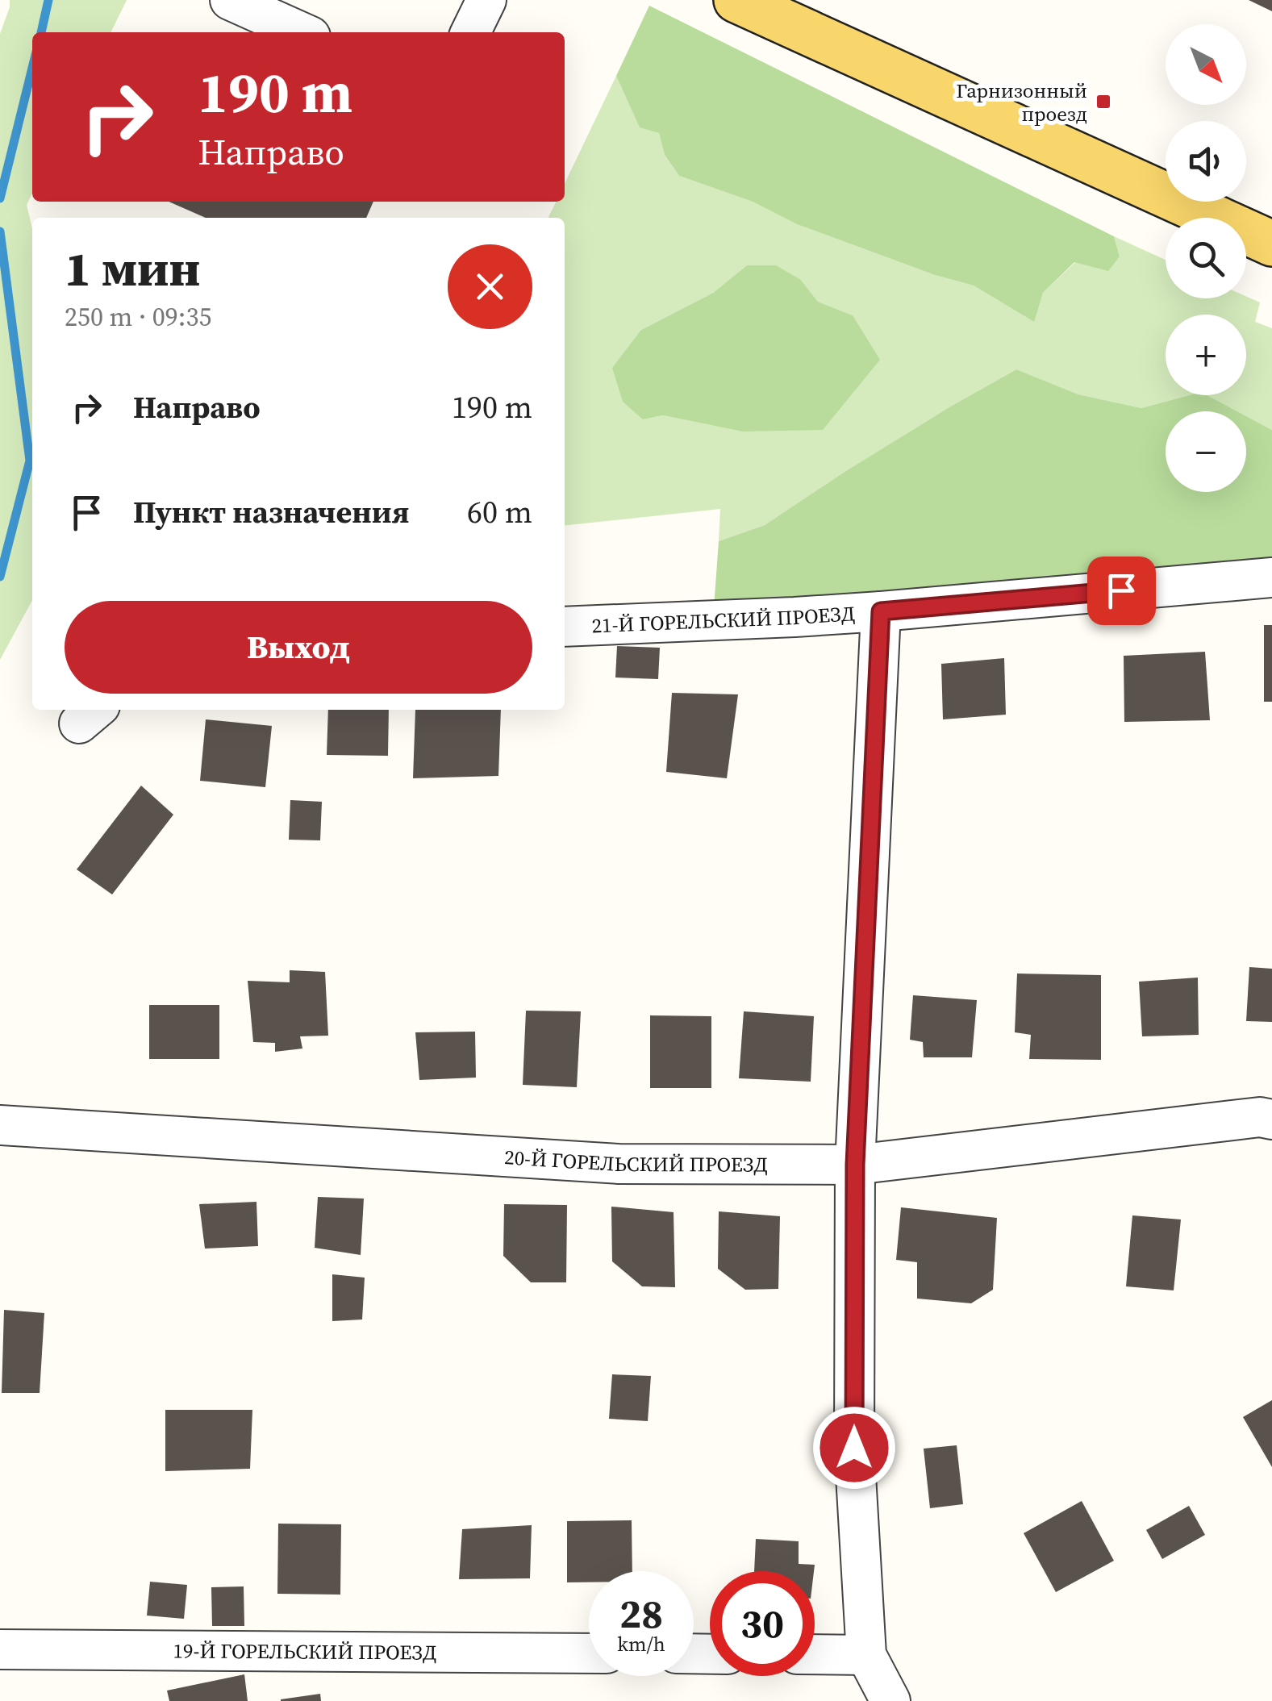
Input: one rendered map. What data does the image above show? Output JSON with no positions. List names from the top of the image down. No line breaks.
{"streets":{"street":["21-Й ГОРЕЛЬСКИЙ ПРОЕЗД","20-Й ГОРЕЛЬСКИЙ ПРОЕЗД","19-Й ГОРЕЛЬСКИЙ ПРОЕЗД"]},"places":{"transit":["Гарнизонный проезд"]},"north":"bottom right","page":{"map_buttons":["+","−"],"turn":["190 m","Направо"],"heading":["1 мин","250 m · 09:35"],"list":[{"name":"Направо","value":"190 m"},{"name":"Пункт назначения","value":"60 m"}],"buttons":"Выход","speed":"28 km/h","limit":"30"}}
